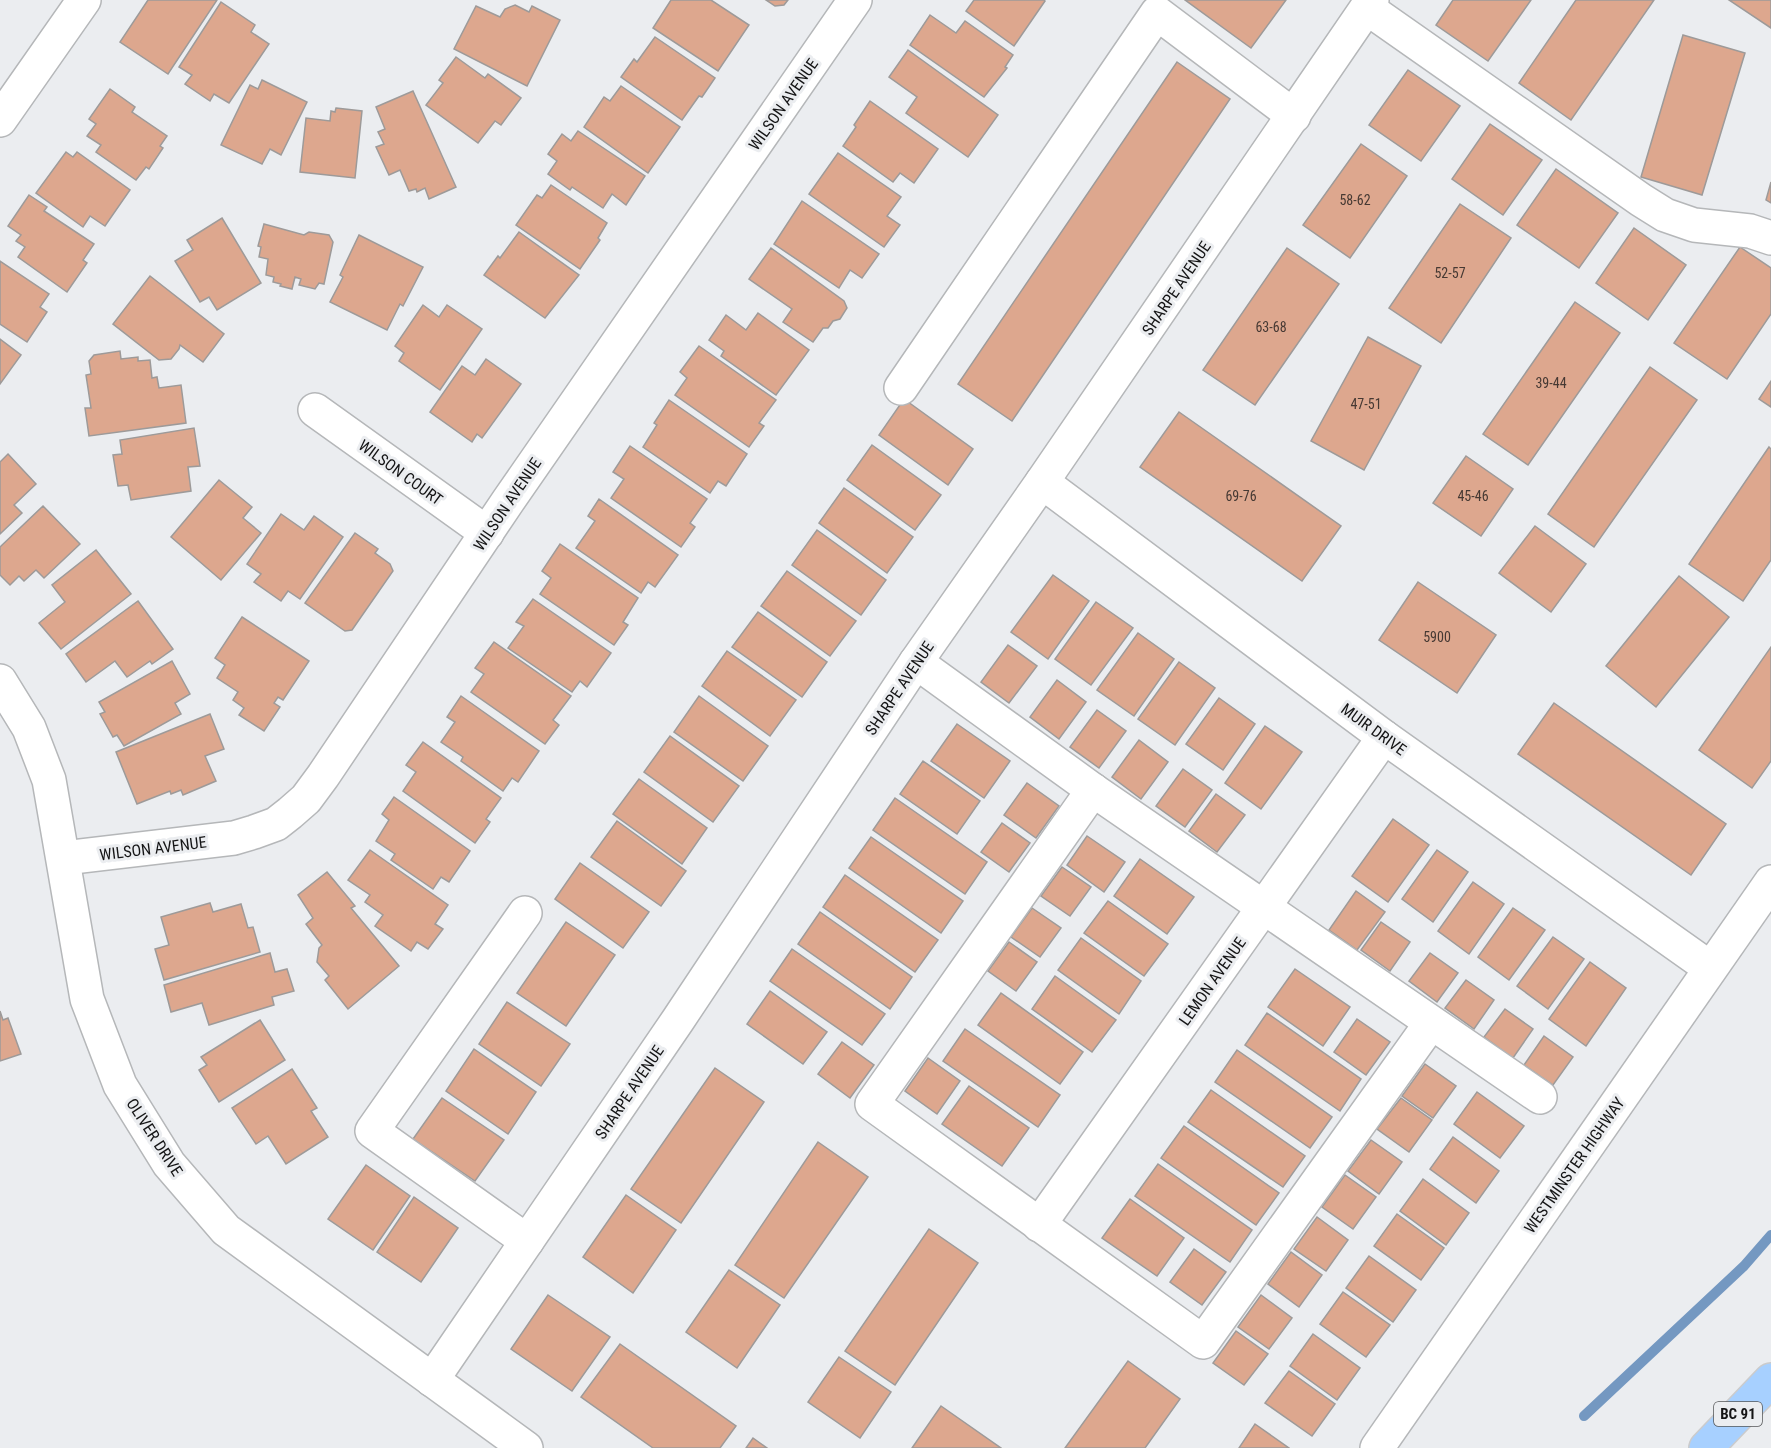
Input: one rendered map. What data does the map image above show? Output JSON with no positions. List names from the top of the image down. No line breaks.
{"streets":{"highway":["BC 91"],"street":["WILSON AVENUE","SHARPE AVENUE","WILSON COURT","MUIR DRIVE","LEMON AVENUE","OLIVER DRIVE","WESTMINSTER HIGHWAY"]},"crossings":[["WILSON AVENUE","WILSON COURT"],["WILSON AVENUE","OLIVER DRIVE"],["SHARPE AVENUE","MUIR DRIVE"],["SHARPE AVENUE","OLIVER DRIVE"],["MUIR DRIVE","LEMON AVENUE"],["MUIR DRIVE","WESTMINSTER HIGHWAY"]],"house_numbers":["58-62","52-57","63-68","39-44","47-51","69-76","45-46","5900"]}
